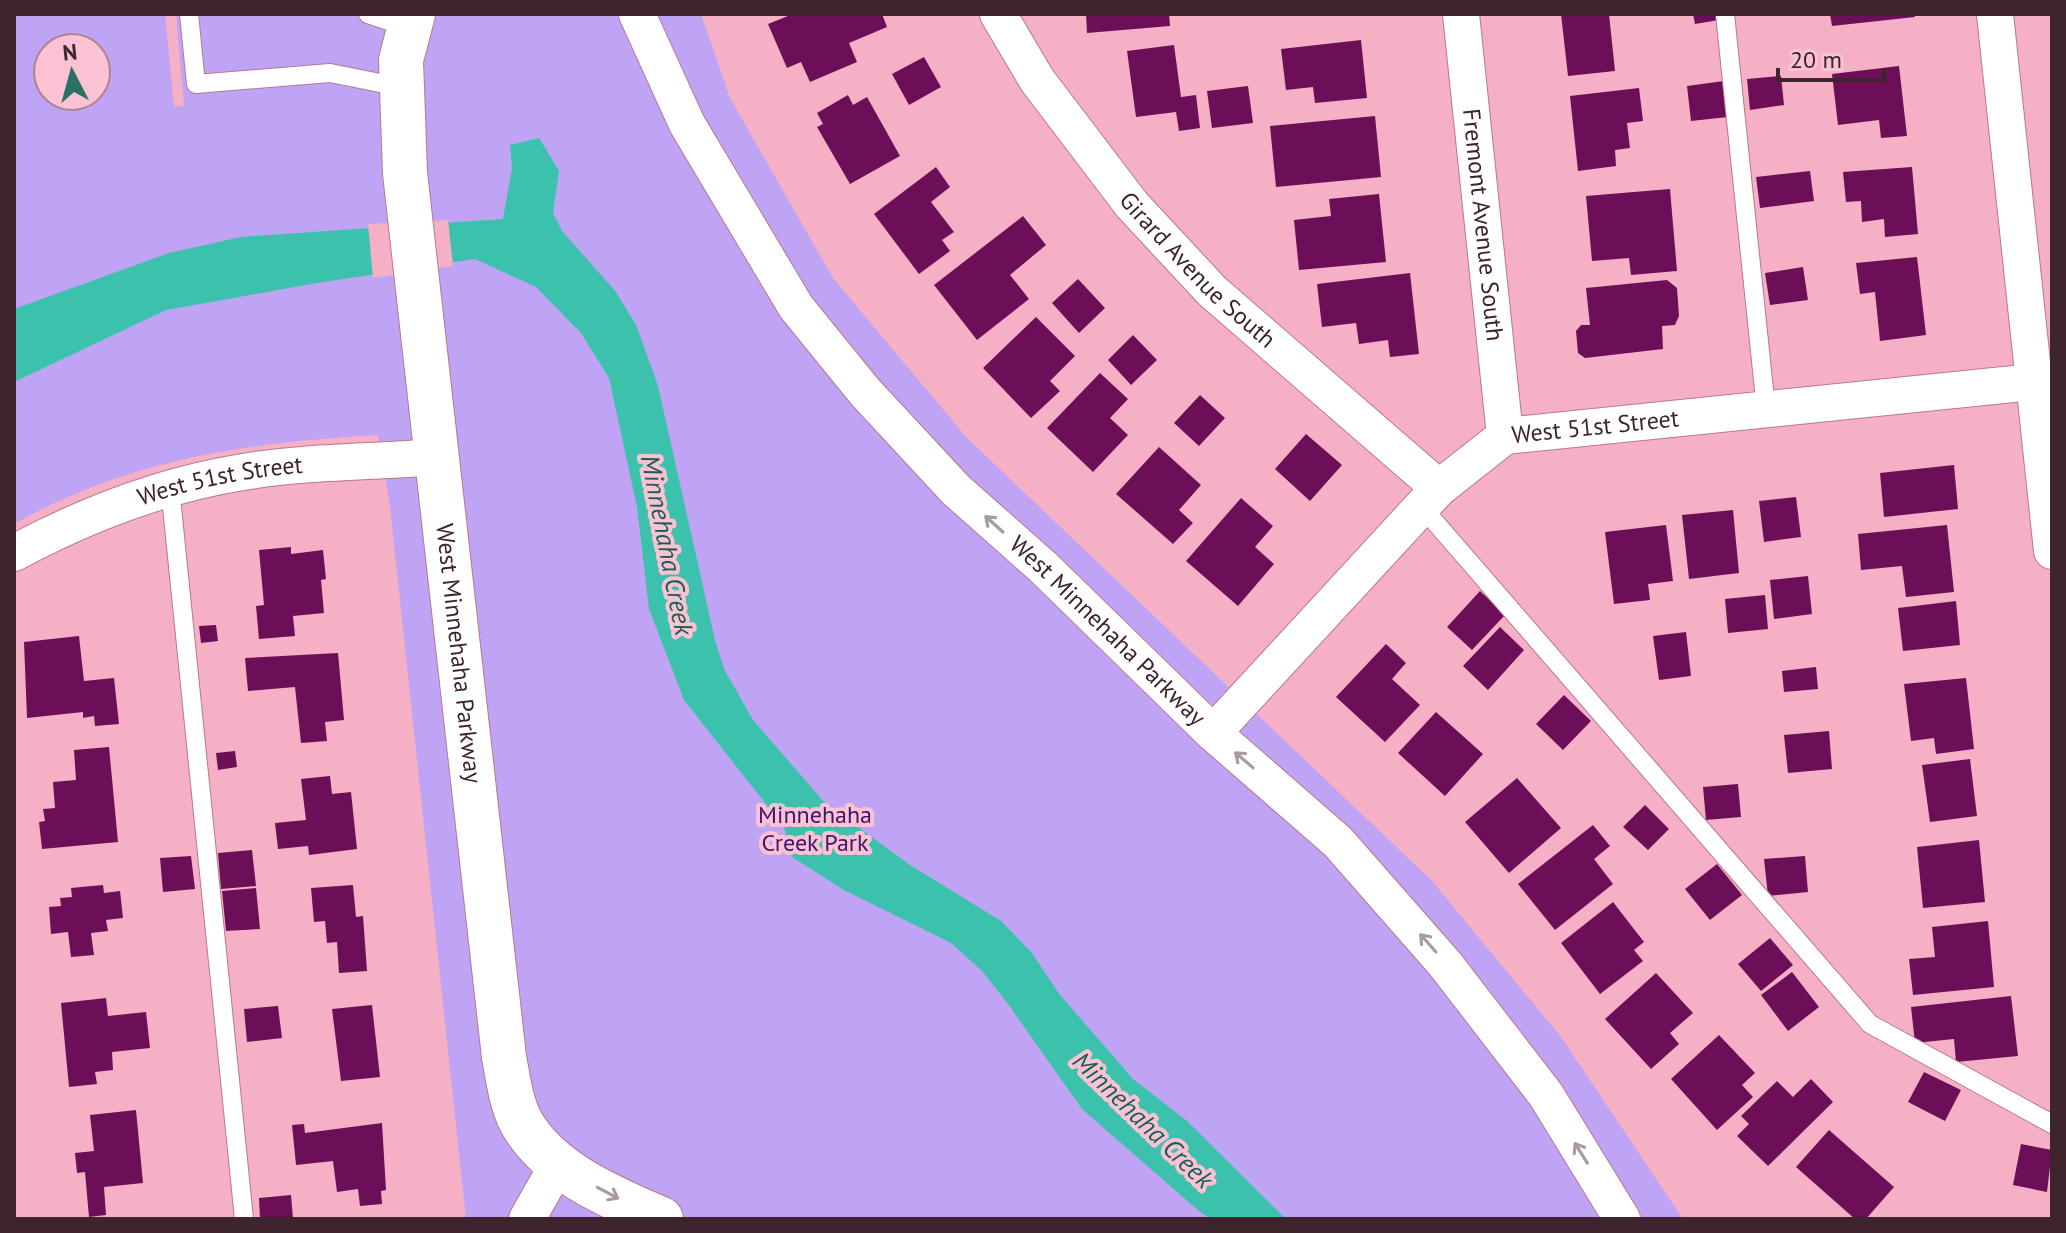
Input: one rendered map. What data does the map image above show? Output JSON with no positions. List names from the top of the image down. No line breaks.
{"streets":{"street":["Fremont Avenue South","Girard Avenue South","West 51st Street","West Minnehaha Parkway"]},"crossings":[["Fremont Avenue South","West 51st Street"],["Girard Avenue South","West 51st Street"],["West 51st Street","West Minnehaha Parkway"]],"one_way":["West Minnehaha Parkway"],"water":["Minnehaha Creek"],"parks":["Minnehaha Creek Park"],"scale_bar":"20 m","north":"top"}
